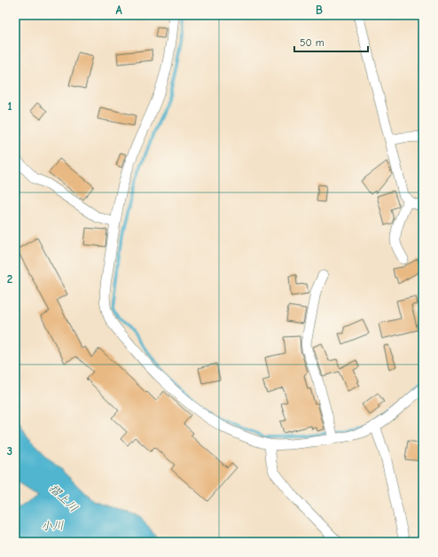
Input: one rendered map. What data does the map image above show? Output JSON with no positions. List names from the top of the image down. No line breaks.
{"water":["摺上川","小川"],"scale_bar":"50 m","grid":{"columns":["A","B"],"rows":["1","2","3"]}}
